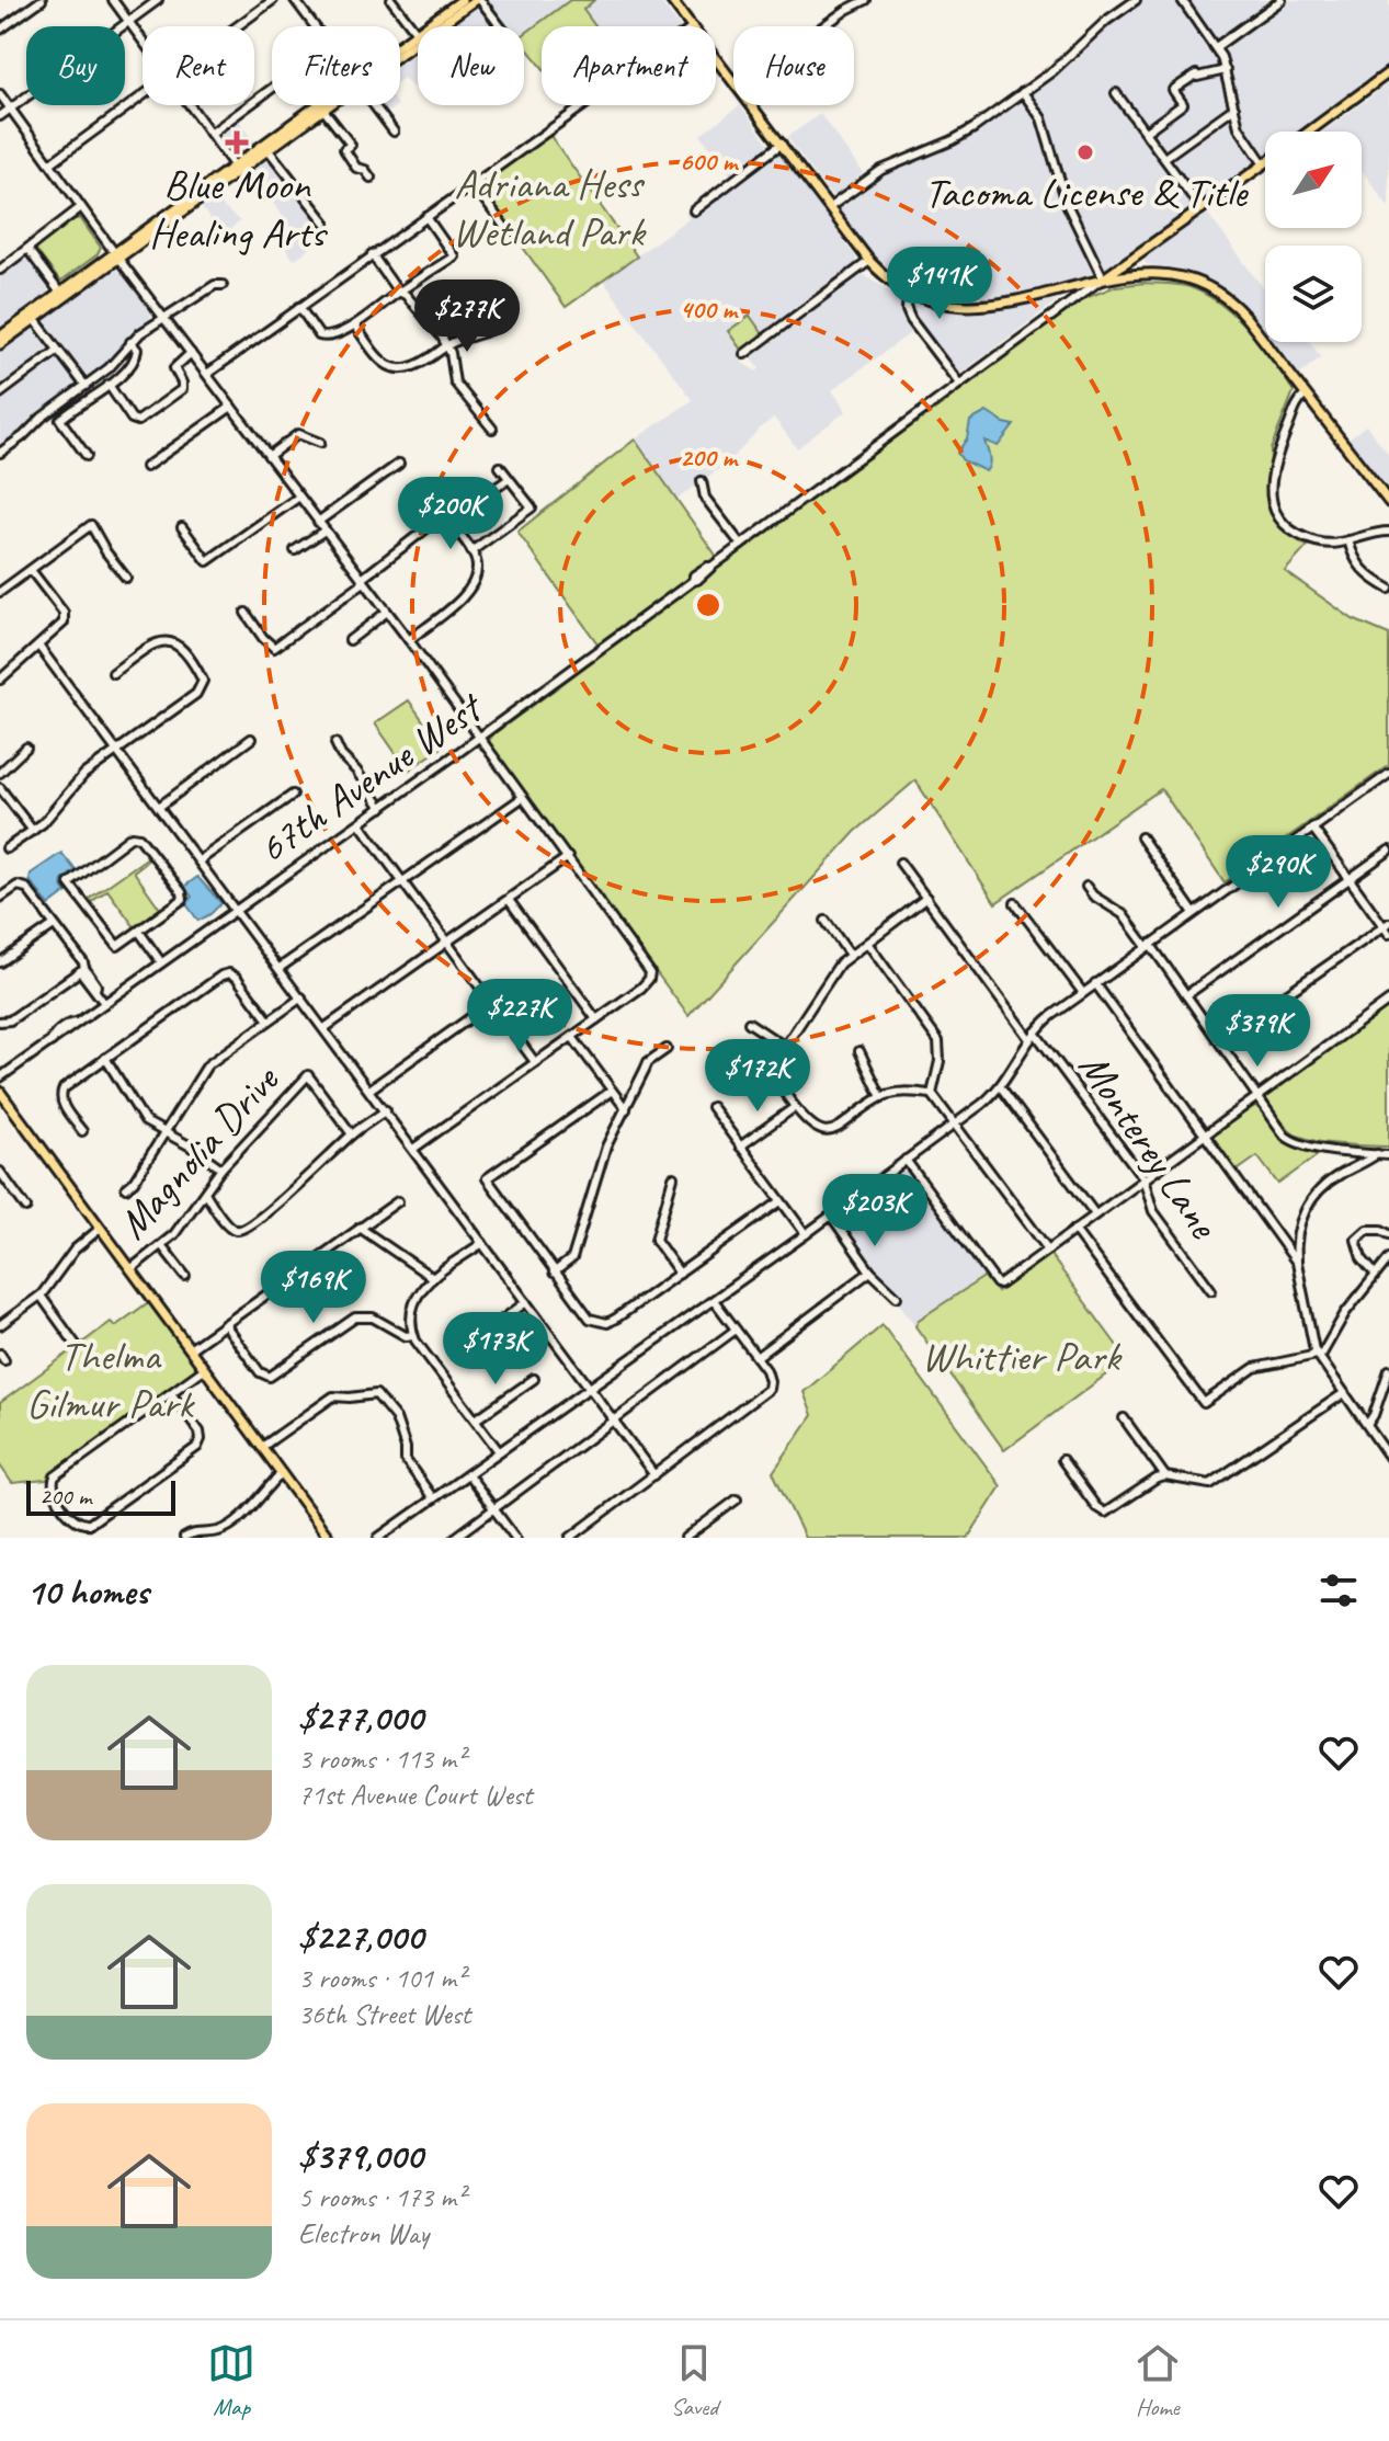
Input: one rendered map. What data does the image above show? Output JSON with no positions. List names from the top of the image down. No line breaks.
{"streets":{"street":["67th Avenue West","Monterey Lane","Magnolia Drive"]},"parks":["Adriana Hess Wetland Park","Thelma Gilmur Park","Whittier Park"],"places":{"health":["Blue Moon Healing Arts"],"other":["Tacoma License & Title"]},"scale_bar":"200 m","north":"top right","page":{"chip":["Buy","Rent","Filters","New","Apartment","House"],"price":["$141K","$277K","$200K","$290K","$227K","$379K","$172K","$203K","$169K","$173K"],"scale":"200 m","heading":"10 homes","list":[{"name":"$277,000","note":"3 rooms · 113 m² · 71st Avenue Court West"},{"name":"$227,000","note":"3 rooms · 101 m² · 36th Street West"},{"name":"$379,000","note":"5 rooms · 173 m² · Electron Way"}],"tabs":["Map","Saved","Home"]},"rings":["600 m","400 m","200 m"]}
